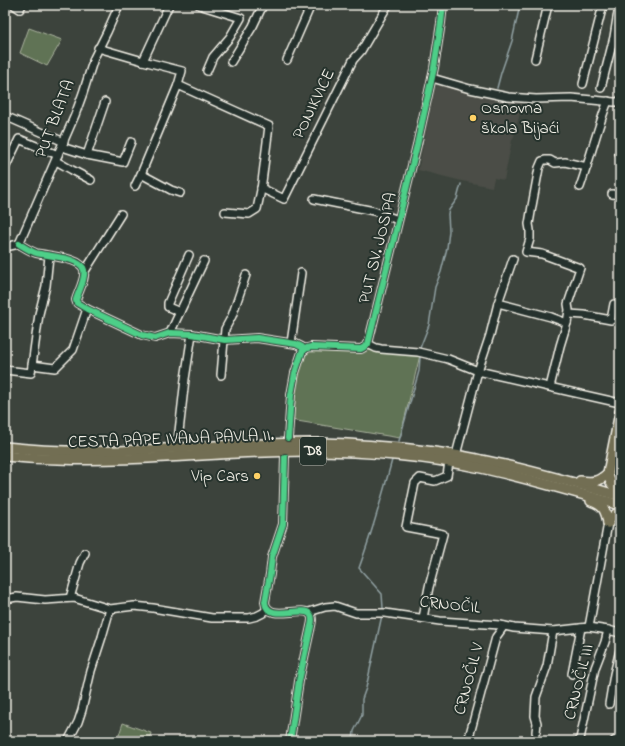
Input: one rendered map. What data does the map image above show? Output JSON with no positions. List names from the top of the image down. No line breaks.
{"streets":{"main road":["CESTA PAPE IVANA PAVLA II.","D8"],"street":["PONIKVICE","PUT BLATA","PUT SV. JOSIPA","CRNOČIL","CRNOČIL V","CRNOČIL III"]},"crossings":[["CRNOČIL","CRNOČIL V"],["CRNOČIL","CRNOČIL III"]],"places":["Osnovna škola Bijaći","Vip Cars"]}
